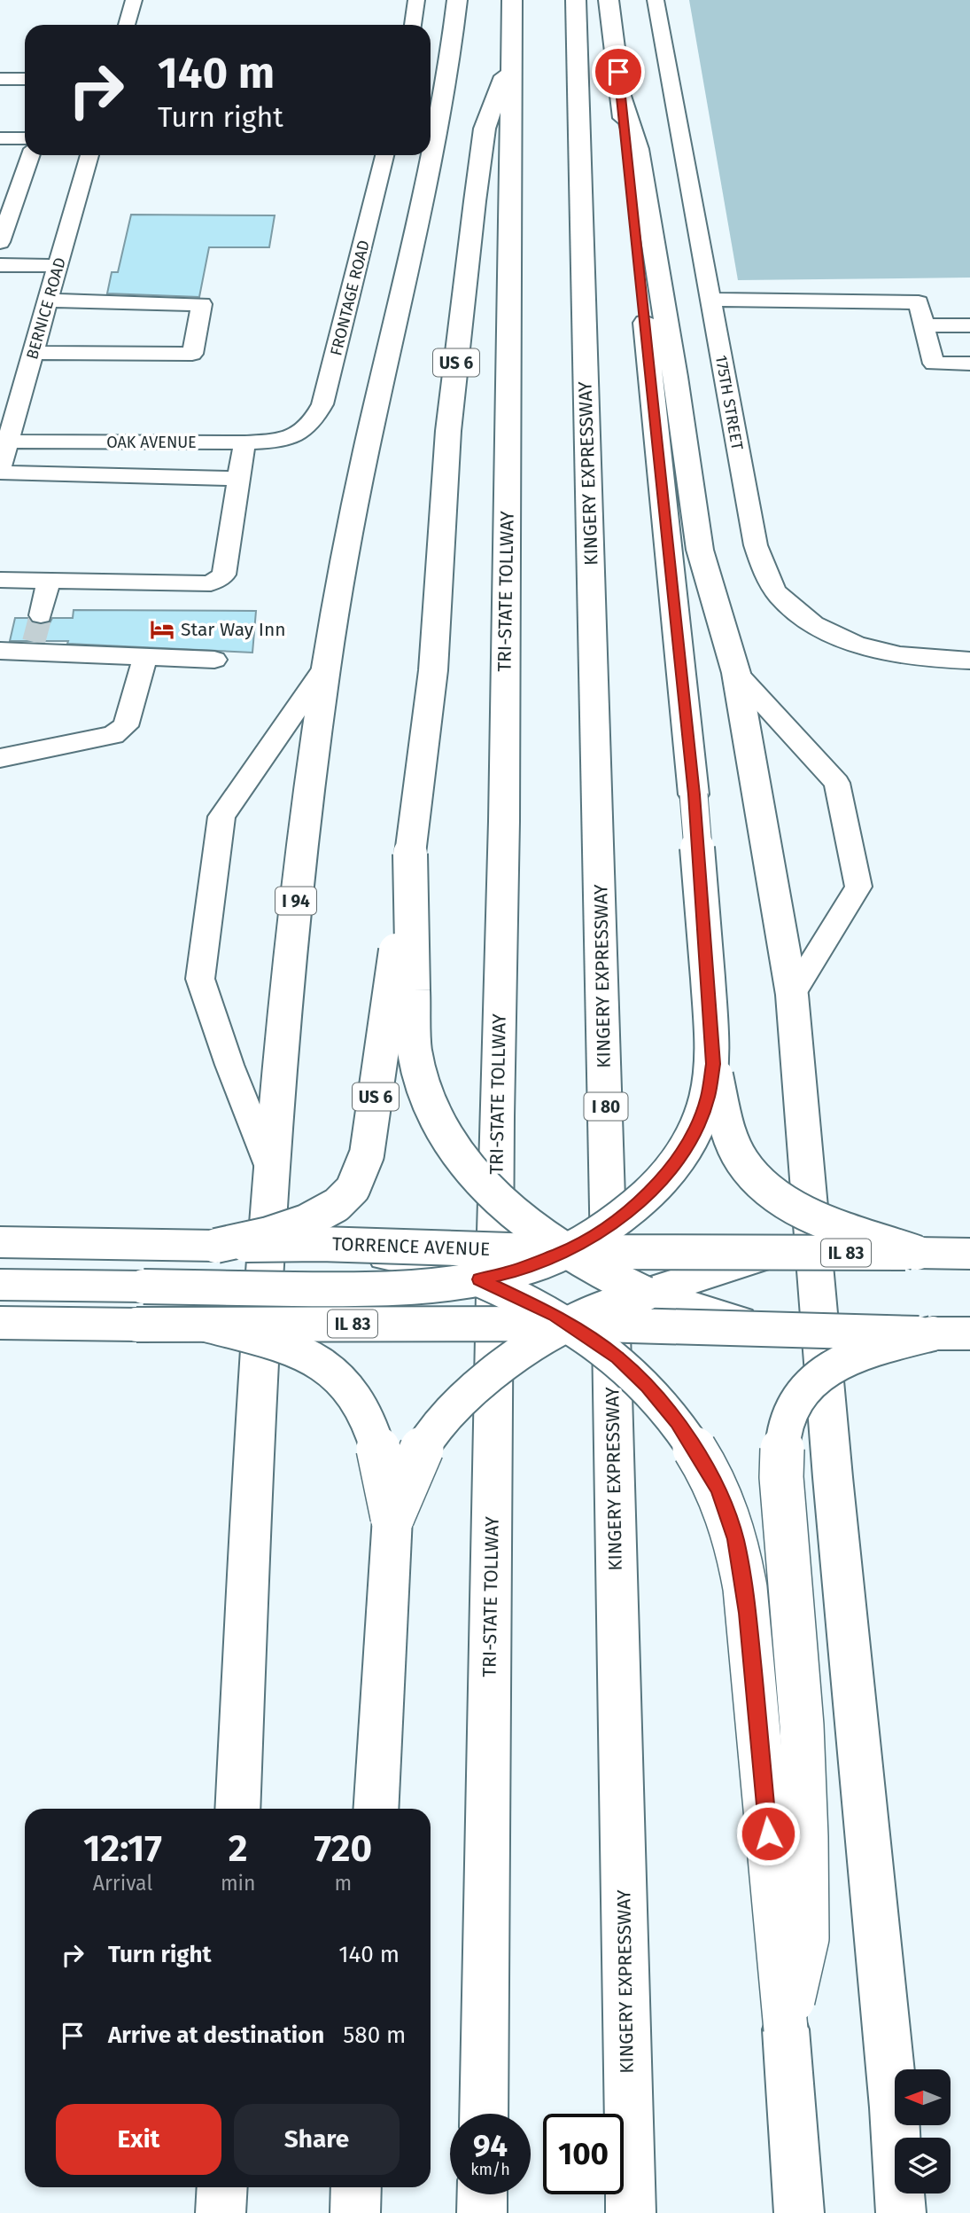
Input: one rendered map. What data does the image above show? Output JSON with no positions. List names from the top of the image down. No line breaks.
{"streets":{"main road":["US 6","KINGERY EXPRESSWAY","TRI-STATE TOLLWAY","I 94","I 80","TORRENCE AVENUE","IL 83"],"street":["FRONTAGE ROAD","BERNICE ROAD","175TH STREET","OAK AVENUE"]},"crossings":[["FRONTAGE ROAD","OAK AVENUE"],["BERNICE ROAD","OAK AVENUE"],["US 6","TRI-STATE TOLLWAY"],["US 6","TORRENCE AVENUE"]],"places":{"hotel":["Star Way Inn"]},"north":"left","page":{"turn":["140 m","Turn right"],"eta":["12:17","Arrival","2","min","720","m"],"list":[{"name":"Turn right","value":"140 m"},{"name":"Arrive at destination","value":"580 m"}],"buttons":["Exit","Share"],"speed":"94 km/h","limit":"100"}}
